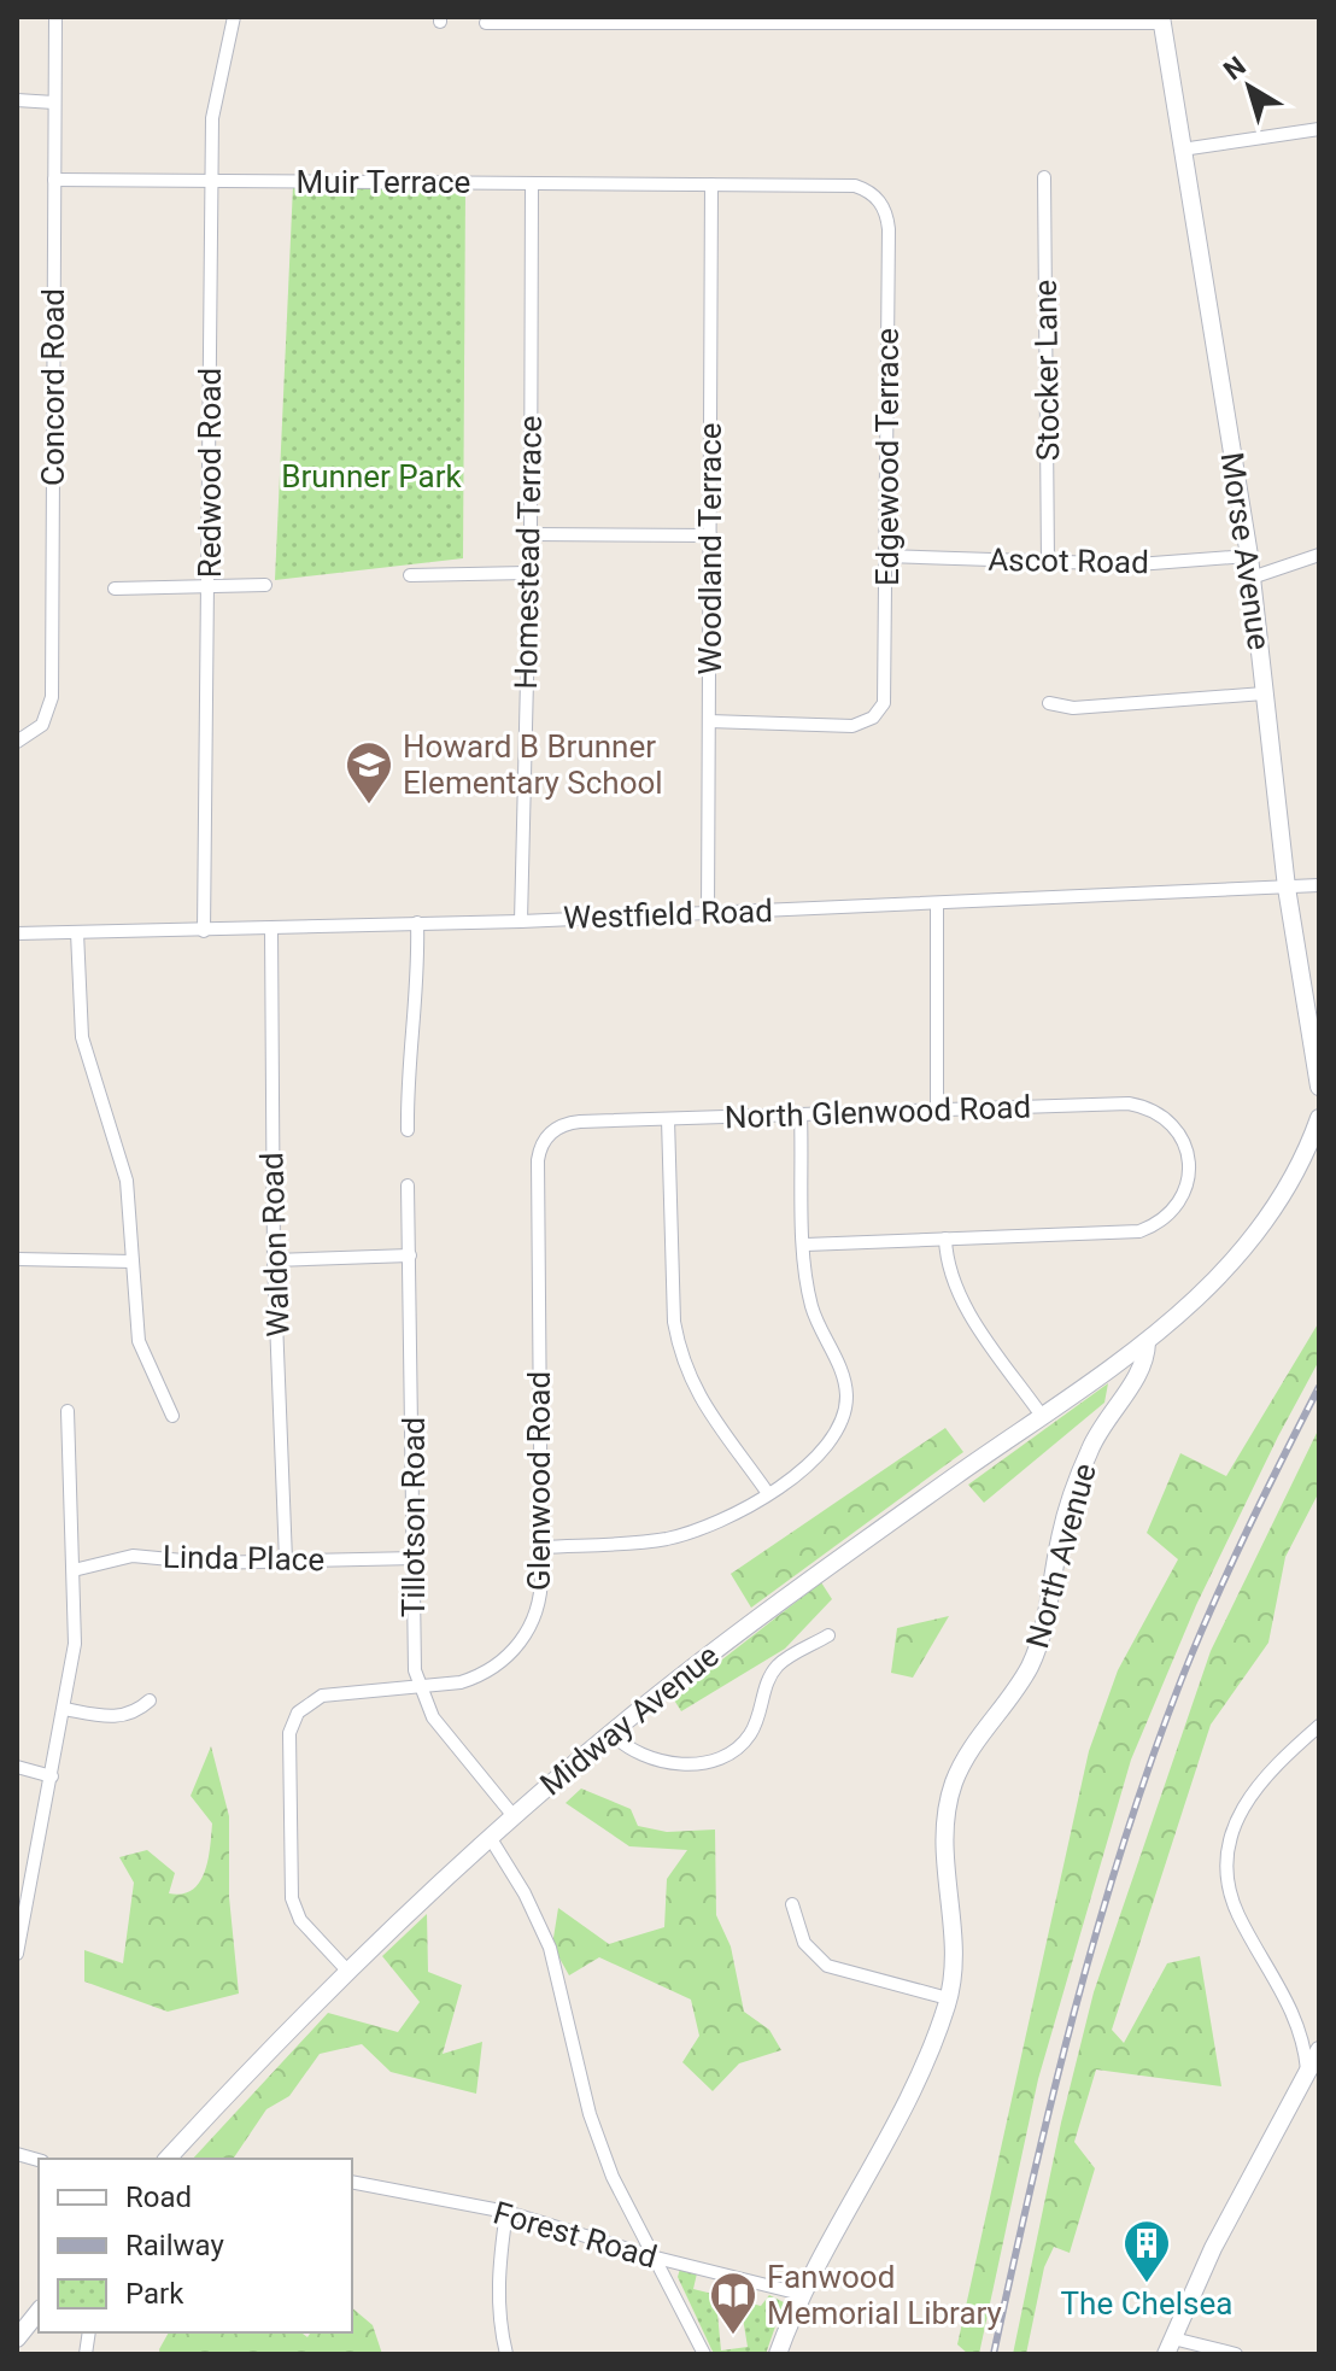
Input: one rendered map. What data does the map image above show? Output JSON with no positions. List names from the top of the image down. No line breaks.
{"streets":{"street":["Muir Terrace","Stocker Lane","Concord Road","Edgewood Terrace","Redwood Road","Woodland Terrace","Morse Avenue","Homestead Terrace","Ascot Road","Westfield Road","North Glenwood Road","Waldon Road","Glenwood Road","Tillotson Road","North Avenue","Linda Place","Midway Avenue","Forest Road"]},"crossings":[["Muir Terrace","Concord Road"],["Muir Terrace","Edgewood Terrace"],["Muir Terrace","Redwood Road"],["Muir Terrace","Woodland Terrace"],["Muir Terrace","Homestead Terrace"],["Stocker Lane","Ascot Road"],["Edgewood Terrace","Woodland Terrace"],["Edgewood Terrace","Ascot Road"],["Redwood Road","Westfield Road"],["Woodland Terrace","Westfield Road"],["Morse Avenue","Ascot Road"],["Morse Avenue","Westfield Road"],["Homestead Terrace","Westfield Road"],["Westfield Road","Waldon Road"],["North Glenwood Road","Glenwood Road"],["Waldon Road","Linda Place"],["Glenwood Road","Tillotson Road"],["Glenwood Road","Midway Avenue"],["Tillotson Road","Linda Place"],["Tillotson Road","Midway Avenue"],["North Avenue","Midway Avenue"],["North Avenue","Forest Road"]],"parks":["Brunner Park"],"places":{"school or university":["Howard B Brunner Elementary School"],"building":["The Chelsea"],"library":["Fanwood Memorial Library"]},"legend":["Road","Railway","Park"],"north":"top left"}
